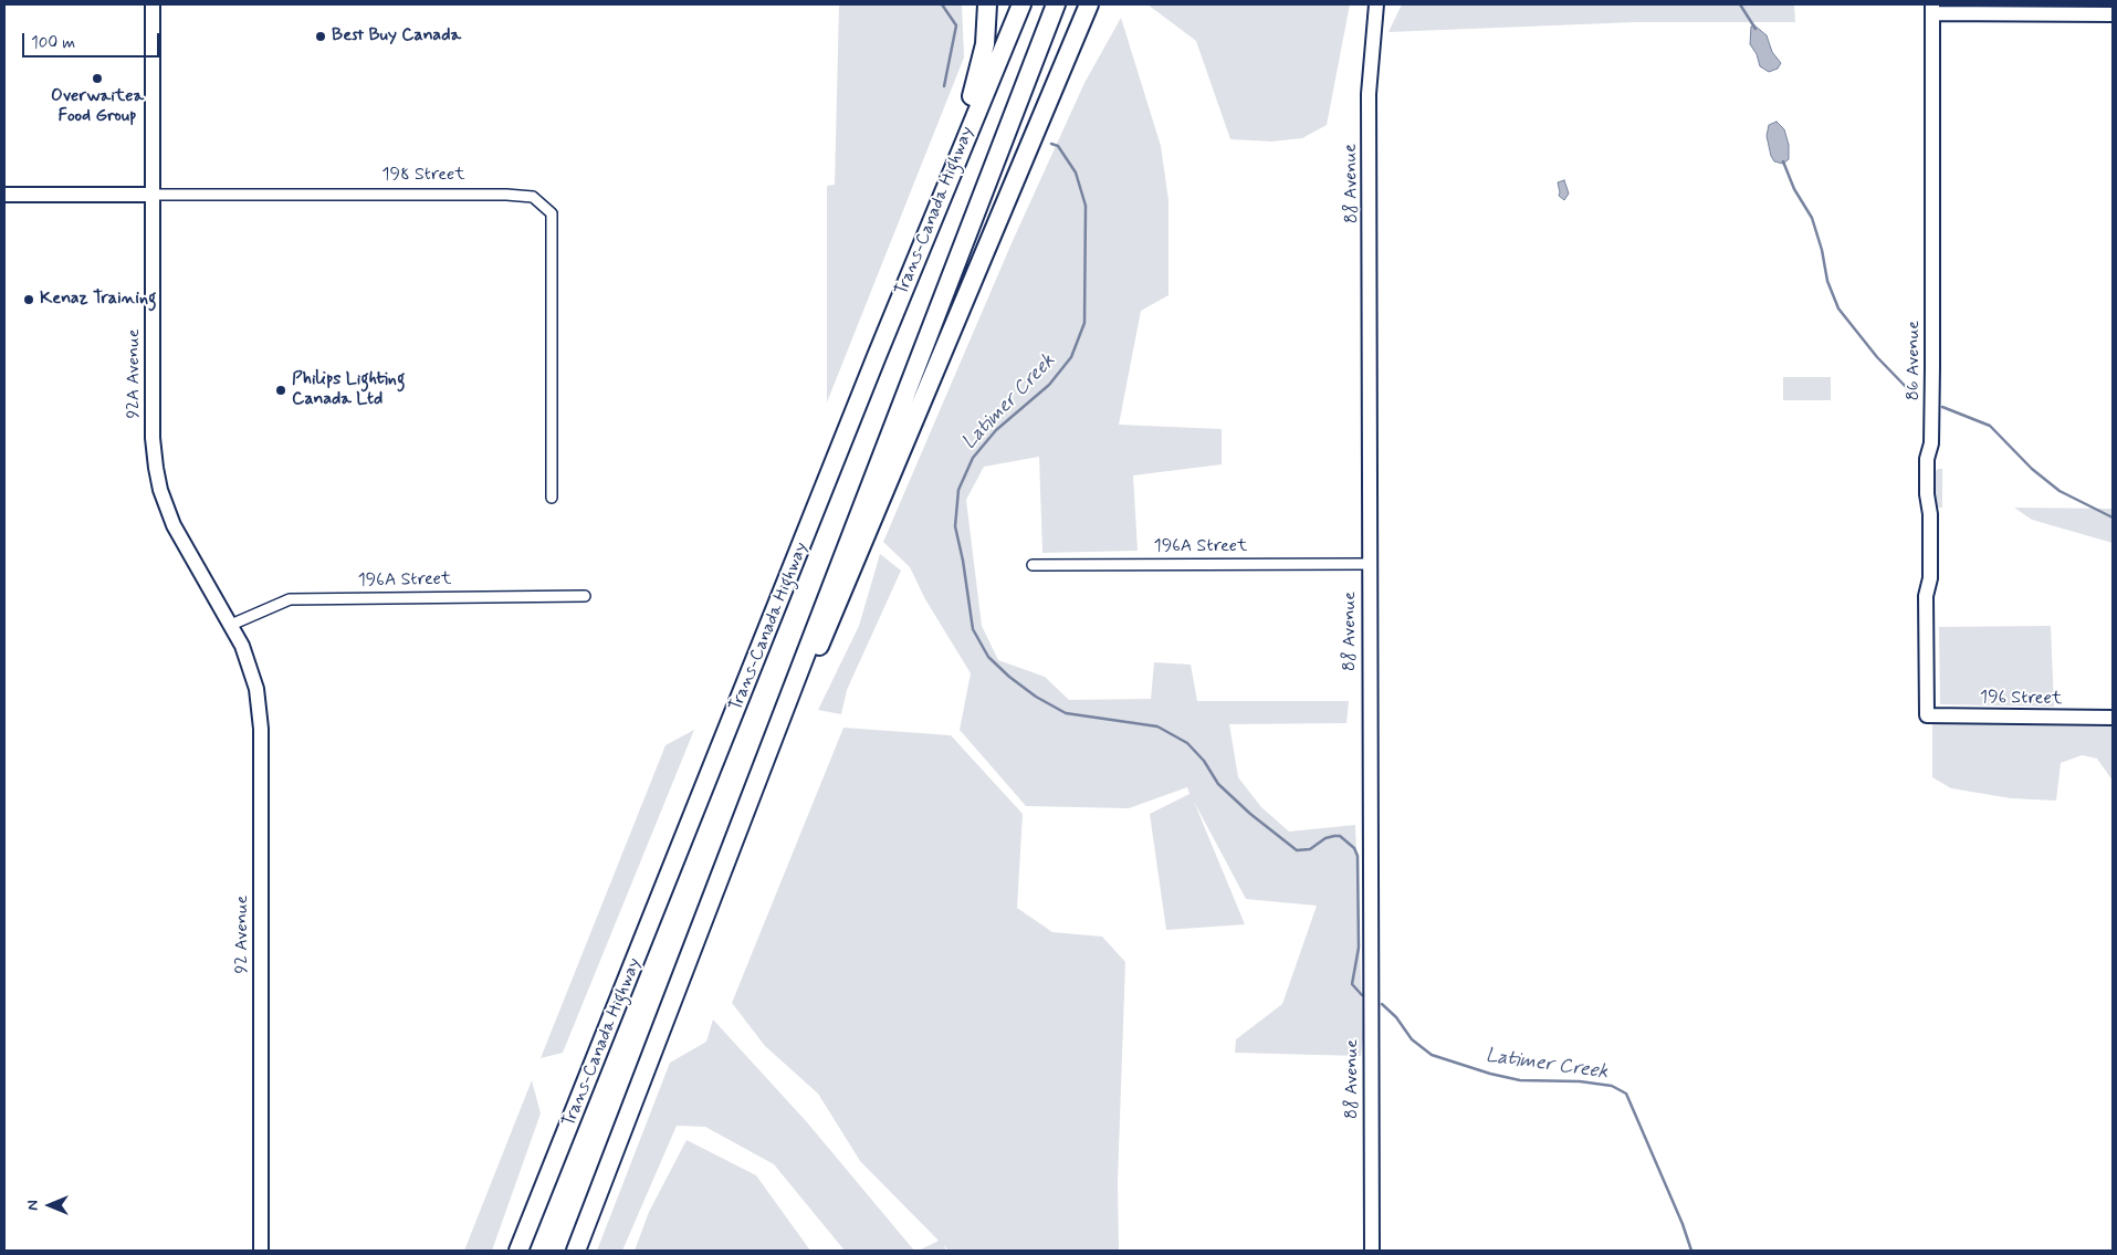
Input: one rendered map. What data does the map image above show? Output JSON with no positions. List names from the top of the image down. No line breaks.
{"streets":{"highway":["Trans-Canada Highway"],"street":["198 Street","88 Avenue","86 Avenue","92A Avenue","196A Street","196 Street","92 Avenue"]},"crossings":[["198 Street","92A Avenue"],["88 Avenue","196A Street"],["86 Avenue","196 Street"],["92A Avenue","196A Street"],["92A Avenue","92 Avenue"],["196A Street","92 Avenue"]],"water":["Latimer Creek"],"places":["Best Buy Canada","Overwaitea Food Group","Kenaz Training","Philips Lighting Canada Ltd"],"scale_bar":"100 m","north":"left"}
